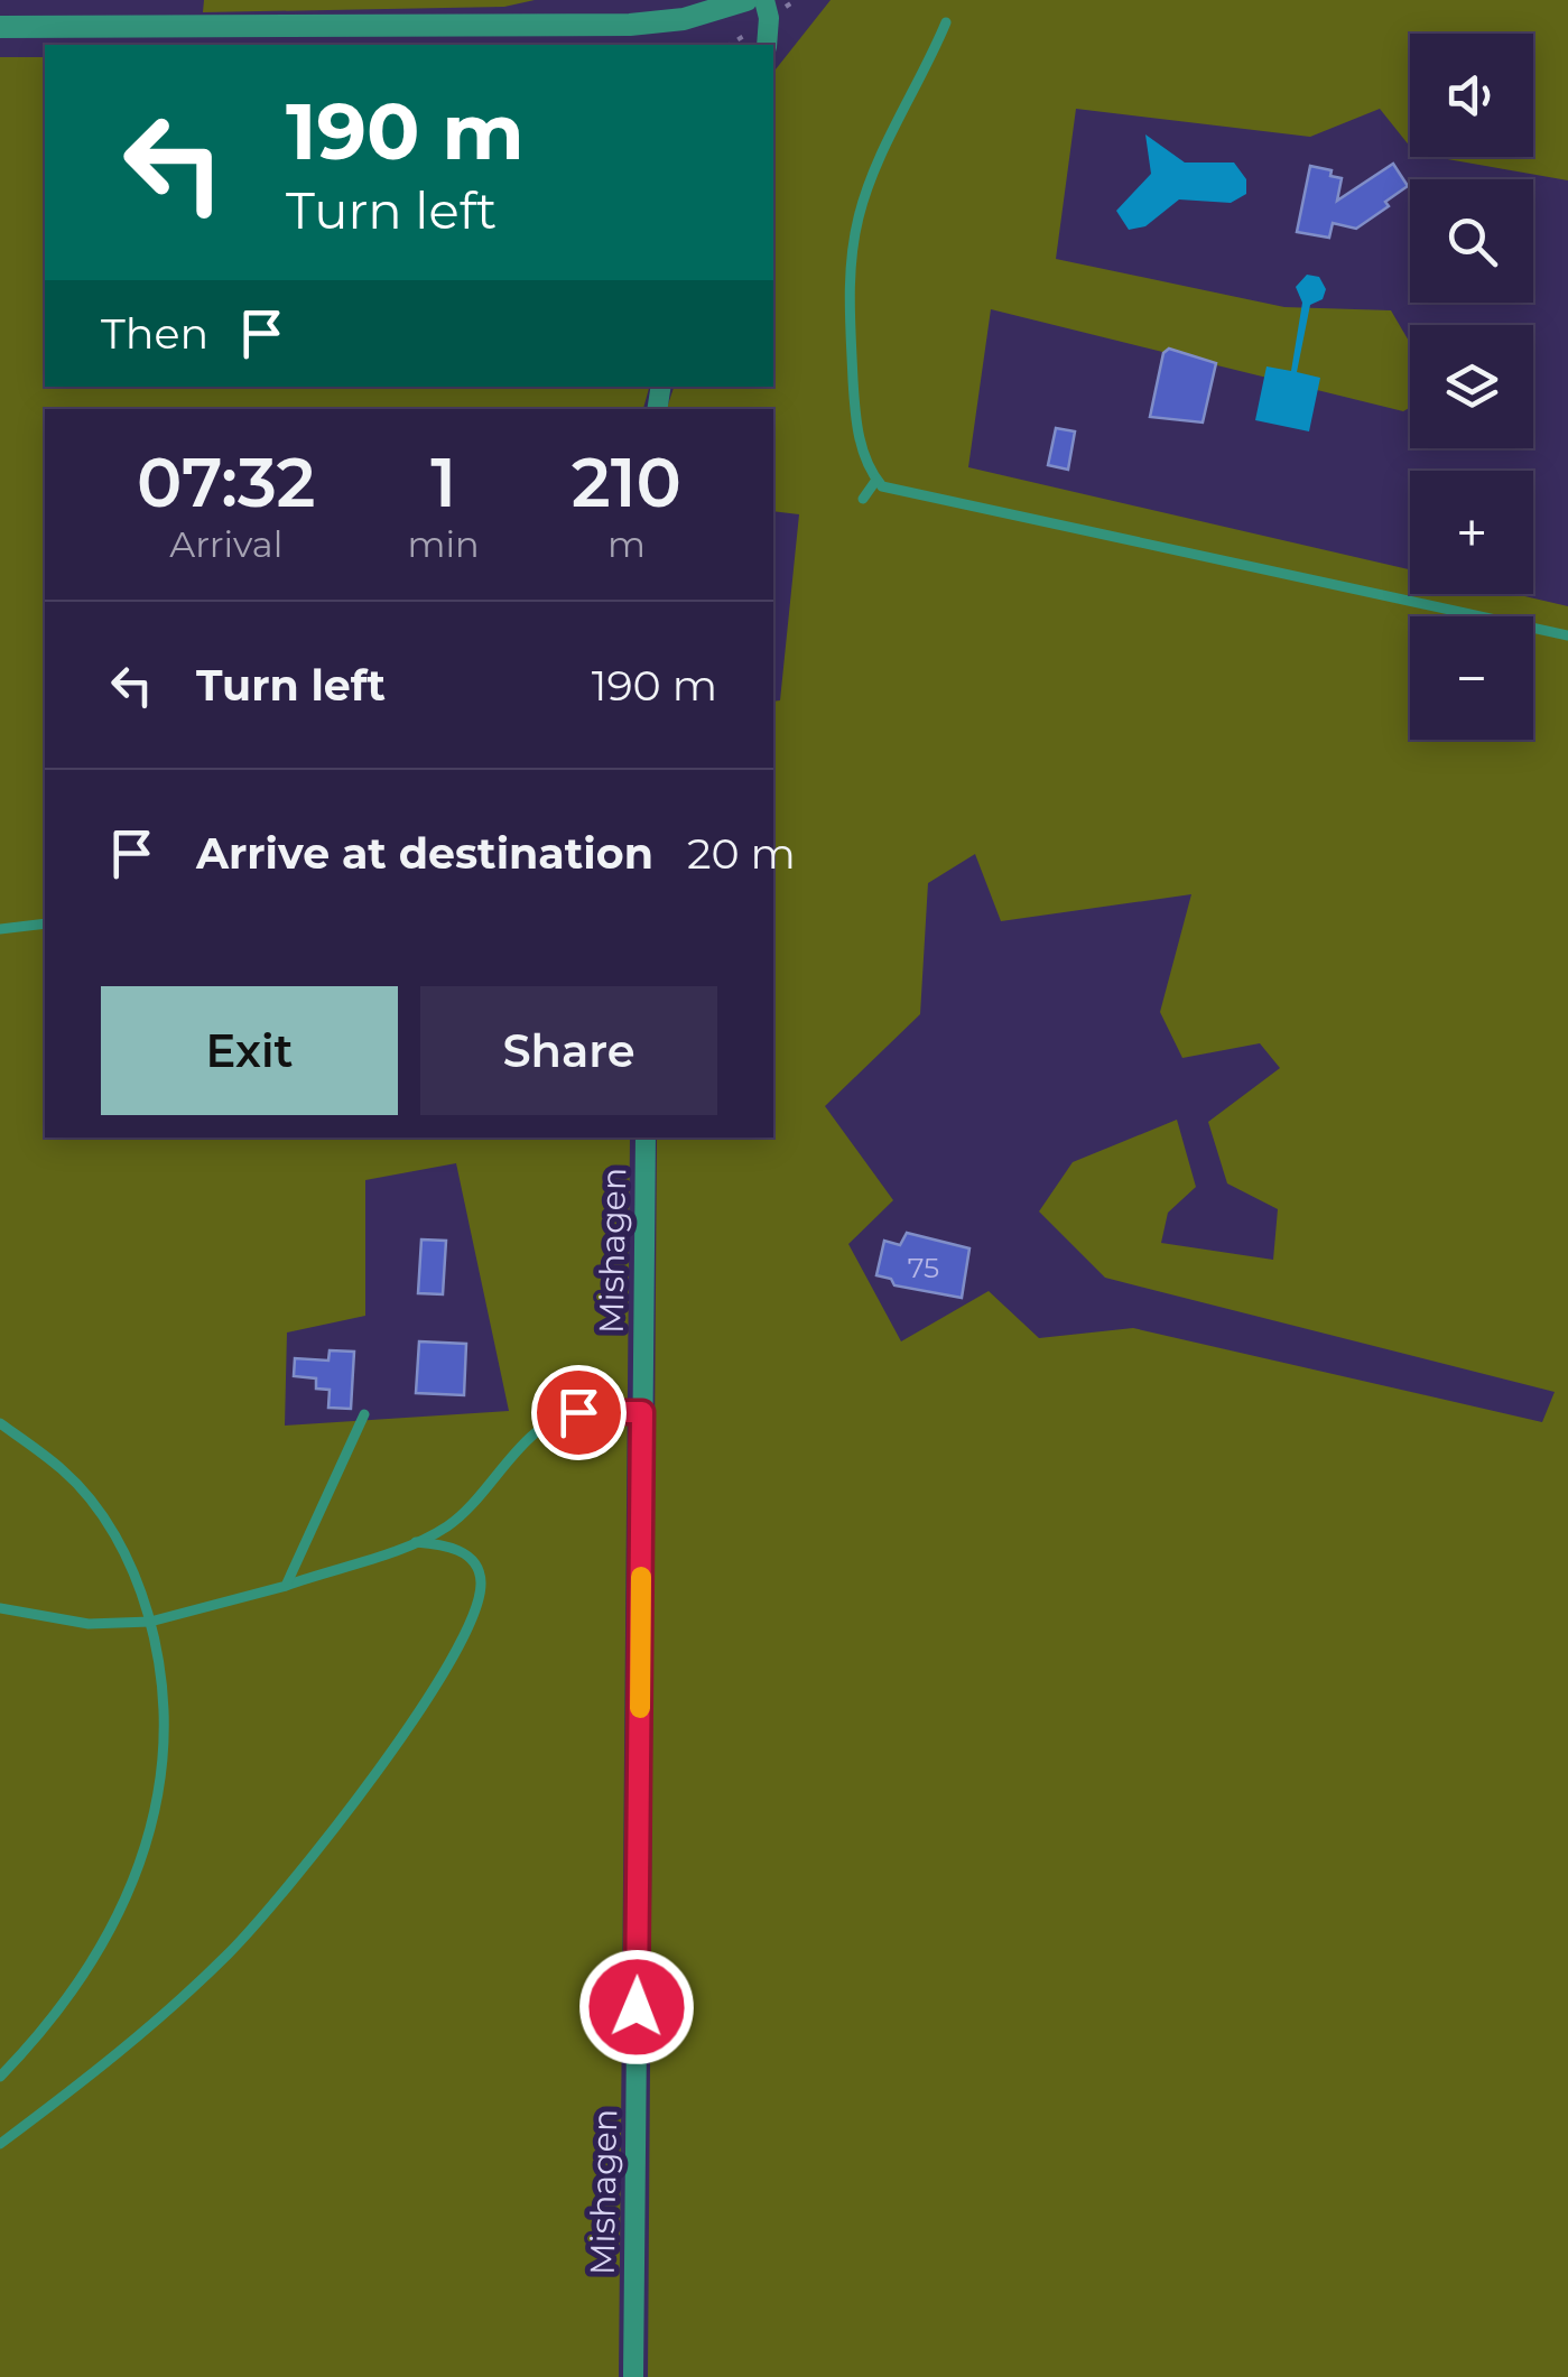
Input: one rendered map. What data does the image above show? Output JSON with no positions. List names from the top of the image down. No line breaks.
{"streets":{"street":["Mishagen"]},"house_numbers":["75"],"page":{"map_buttons":["+","−"],"turn":["190 m","Turn left"],"then":"Then","eta":["07:32","Arrival","1","min","210","m"],"list":[{"name":"Turn left","value":"190 m"},{"name":"Arrive at destination","value":"20 m"}],"buttons":["Exit","Share"]}}
